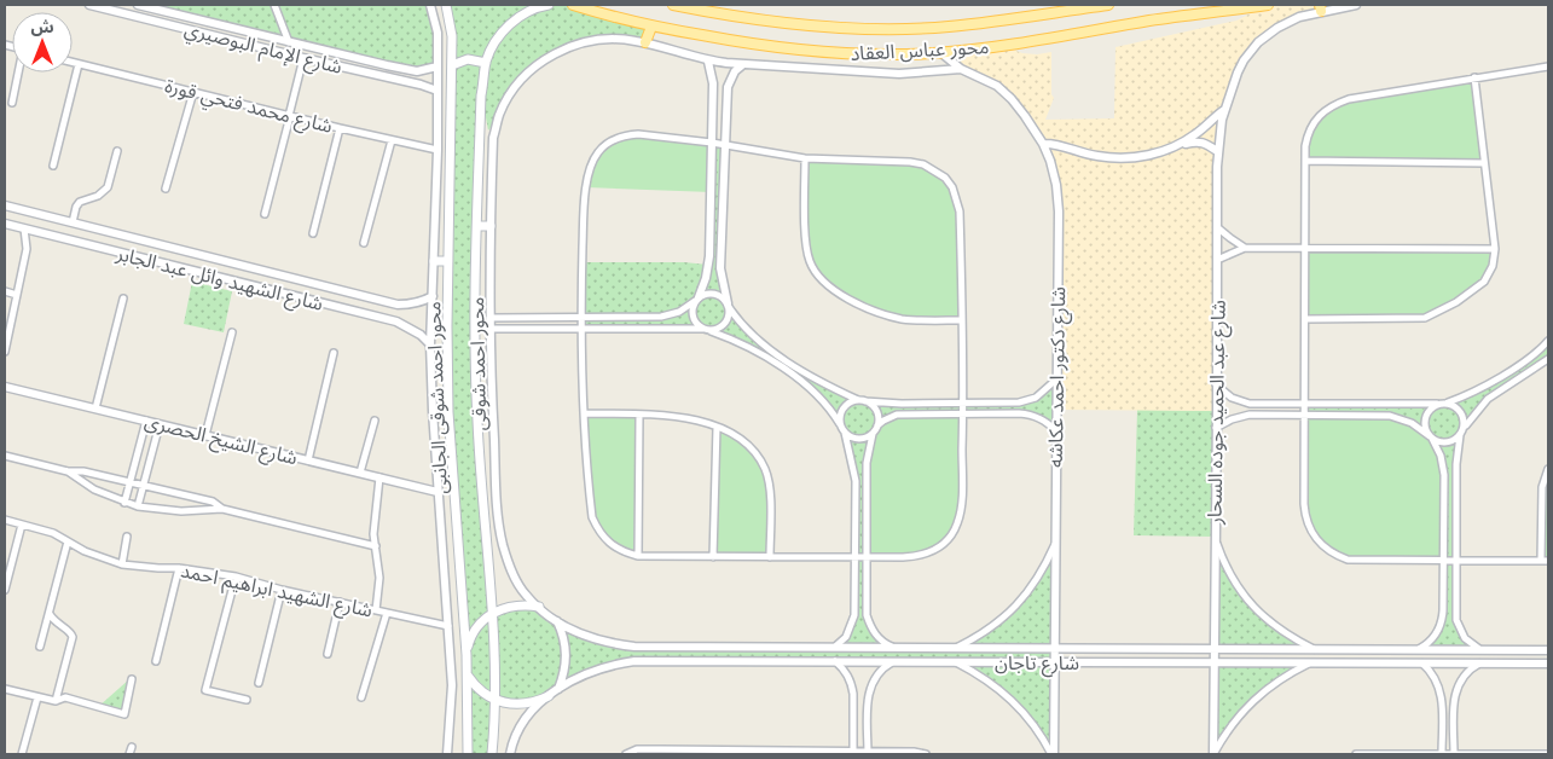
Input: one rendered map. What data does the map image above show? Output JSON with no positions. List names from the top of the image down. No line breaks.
{"streets":{"main road":["محور عباس العقاد","محور احمد شوقى"],"street":["شارع الإمام البوصيري","شارع محمد فتحي قورة","شارع الشهيد وائل عبد الجابر","شارع دكتور احمد عكاشه","محور احمد شوقى الجانبى","شارع عبد الحميد جوده السحار","شارع الشيخ الحصرى","شارع الشهيد ابراهيم احمد","شارع تاجان"]},"crossings":[["شارع الإمام البوصيري","محور احمد شوقى الجانبى"],["محور عباس العقاد","شارع دكتور احمد عكاشه"],["شارع محمد فتحي قورة","محور احمد شوقى الجانبى"],["شارع الشهيد وائل عبد الجابر","محور احمد شوقى الجانبى"],["محور احمد شوقى","شارع تاجان"],["شارع دكتور احمد عكاشه","شارع تاجان"],["محور احمد شوقى الجانبى","شارع الشيخ الحصرى"],["محور احمد شوقى الجانبى","شارع الشهيد ابراهيم احمد"],["شارع عبد الحميد جوده السحار","شارع تاجان"]],"north":"top"}
